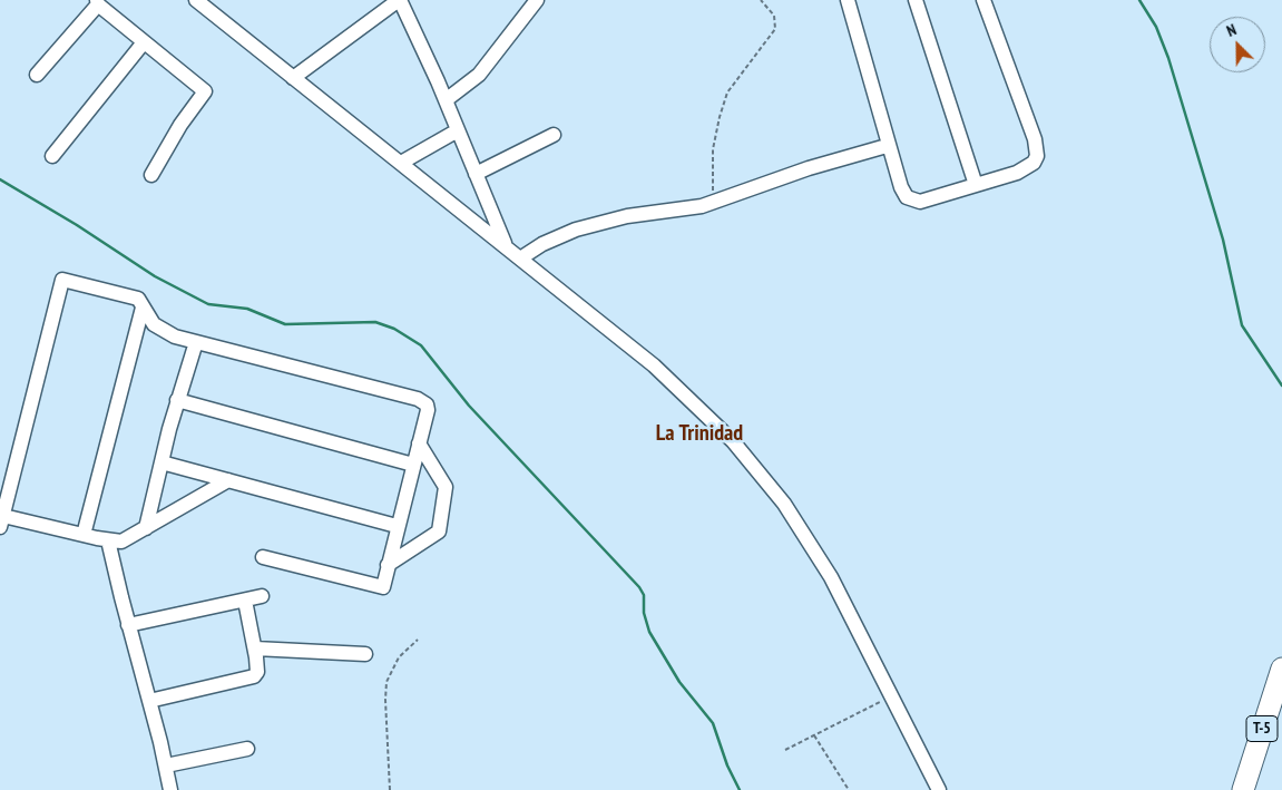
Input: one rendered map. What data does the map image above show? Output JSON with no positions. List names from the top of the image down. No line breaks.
{"streets":{"highway":["T-5"]},"districts":["La Trinidad"],"north":"top left"}
